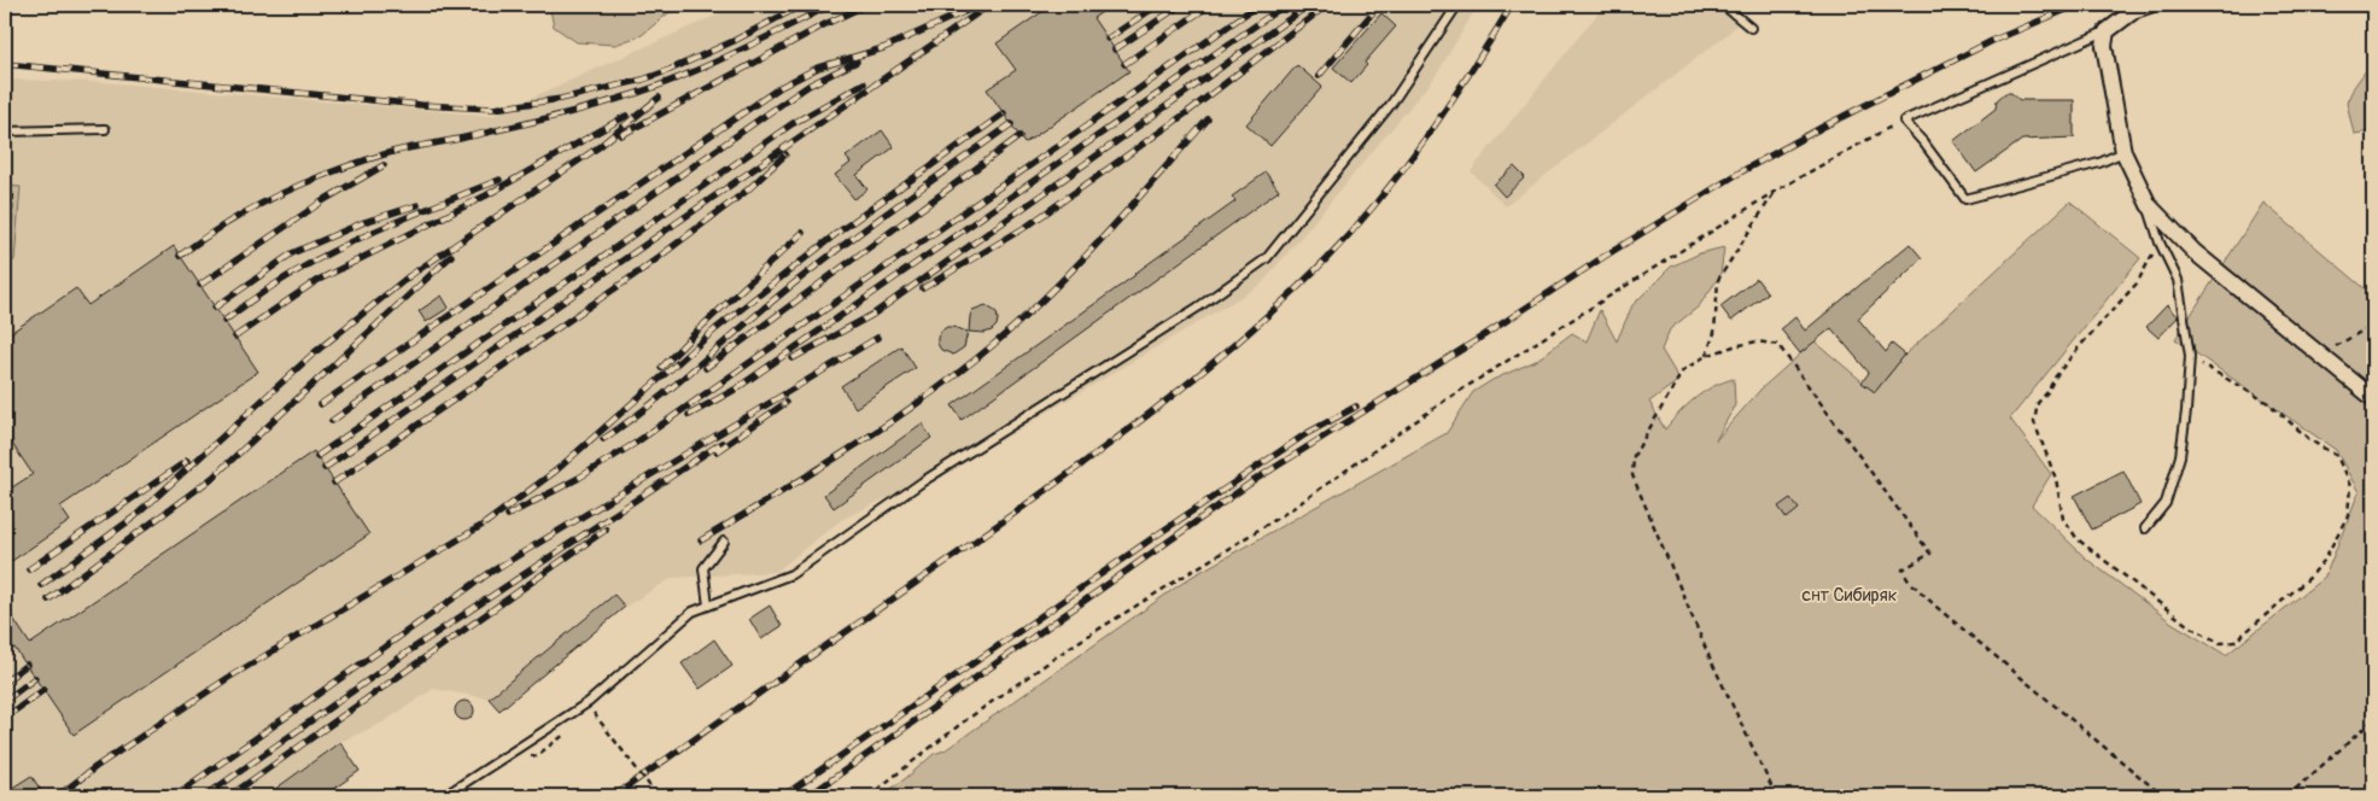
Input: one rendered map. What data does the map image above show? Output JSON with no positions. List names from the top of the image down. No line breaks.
{"parks":["снт Сибиряк"]}
